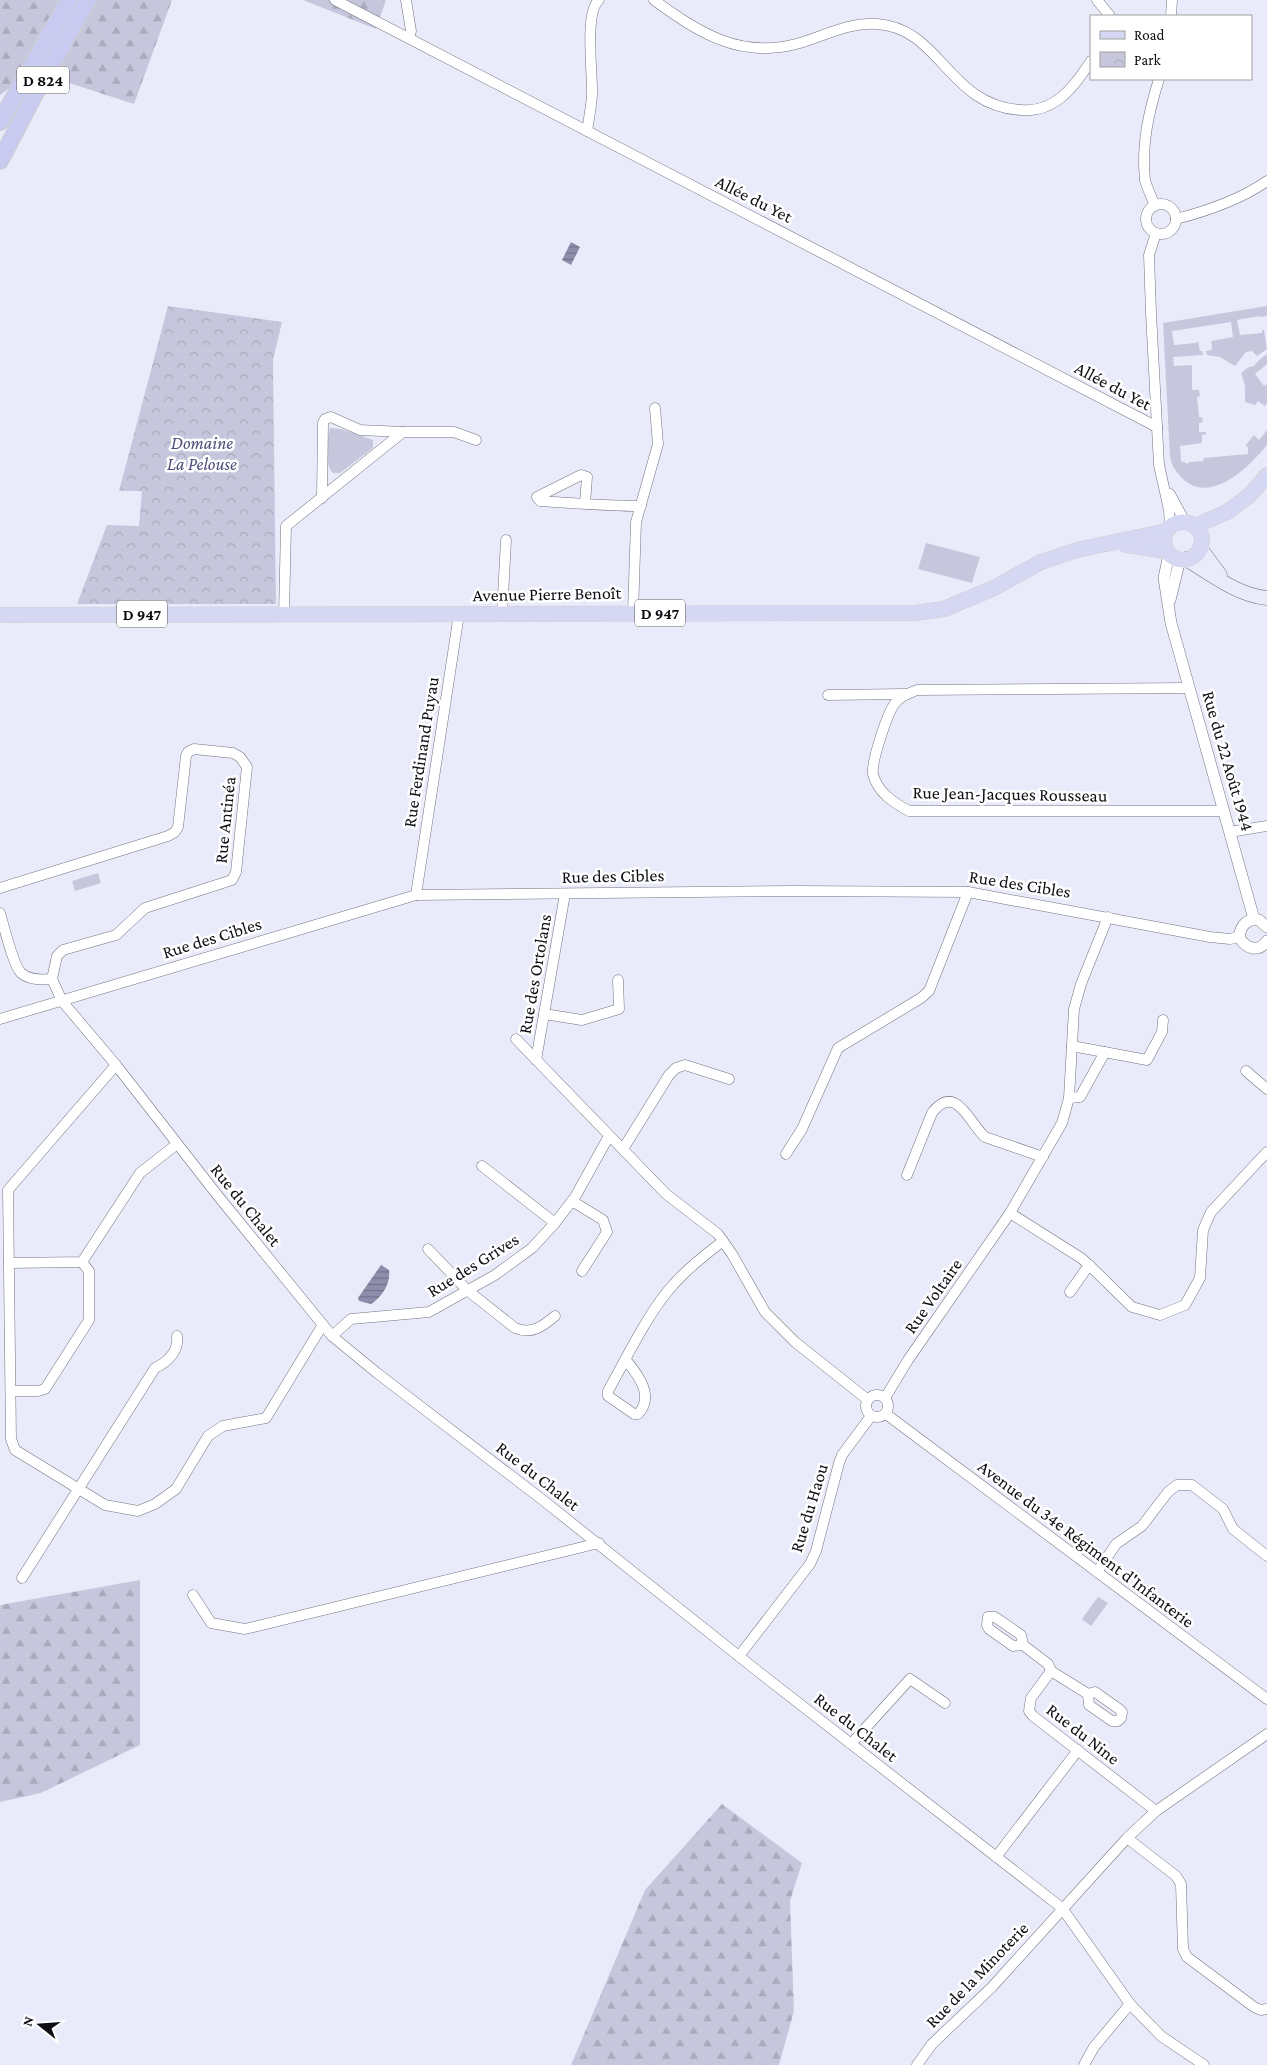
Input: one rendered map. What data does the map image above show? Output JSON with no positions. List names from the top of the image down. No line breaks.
{"streets":{"highway":["D 824"],"main road":["Avenue Pierre Benoît","D 947"],"street":["Allée du Yet","Rue Ferdinand Puyau","Rue du 22 Août 1944","Rue Jean-Jacques Rousseau","Rue Antinéa","Rue des Cibles","Rue des Ortolans","Rue du Chalet","Rue des Grives","Rue Voltaire","Rue du Haou","Avenue du 34e Régiment d'Infanterie","Rue du Nine","Rue de la Minoterie"]},"crossings":[["Avenue Pierre Benoît","Rue Ferdinand Puyau"],["Avenue Pierre Benoît","Rue du 22 Août 1944"],["Rue Ferdinand Puyau","Rue des Cibles"],["Rue du 22 Août 1944","Rue Jean-Jacques Rousseau"],["Rue Antinéa","Rue du Chalet"],["Rue des Cibles","Rue des Ortolans"],["Rue des Cibles","Rue du Chalet"],["Rue des Cibles","Rue Voltaire"],["Rue du Chalet","Rue des Grives"],["Rue du Chalet","Rue du Haou"],["Rue du Chalet","Rue de la Minoterie"],["Rue Voltaire","Rue du Haou"],["Rue Voltaire","Avenue du 34e Régiment d'Infanterie"],["Rue du Haou","Avenue du 34e Régiment d'Infanterie"],["Rue du Nine","Rue de la Minoterie"]],"parks":["Domaine La Pelouse"],"legend":["Road","Park"],"north":"left"}
